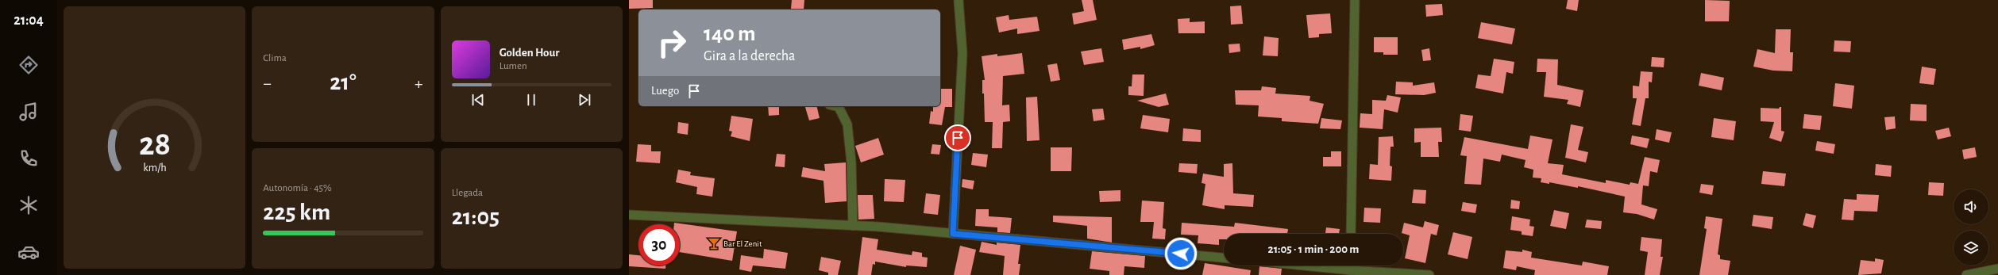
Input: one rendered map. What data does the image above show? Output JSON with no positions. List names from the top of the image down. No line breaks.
{"places":{"bar":["Bar El Zenit"]},"page":{"tabs":"21:04","tile":["Clima",["Autonomía · 45%","225 km"],["Llegada","21:05"]],"turn":["140 m","Gira a la derecha"],"song":["Golden Hour","Lumen"],"heat":["−","21°","+"],"then":"Luego","limit":"30","trip":"21:05 · 1 min · 200 m","gauge":["28","km/h"]}}
